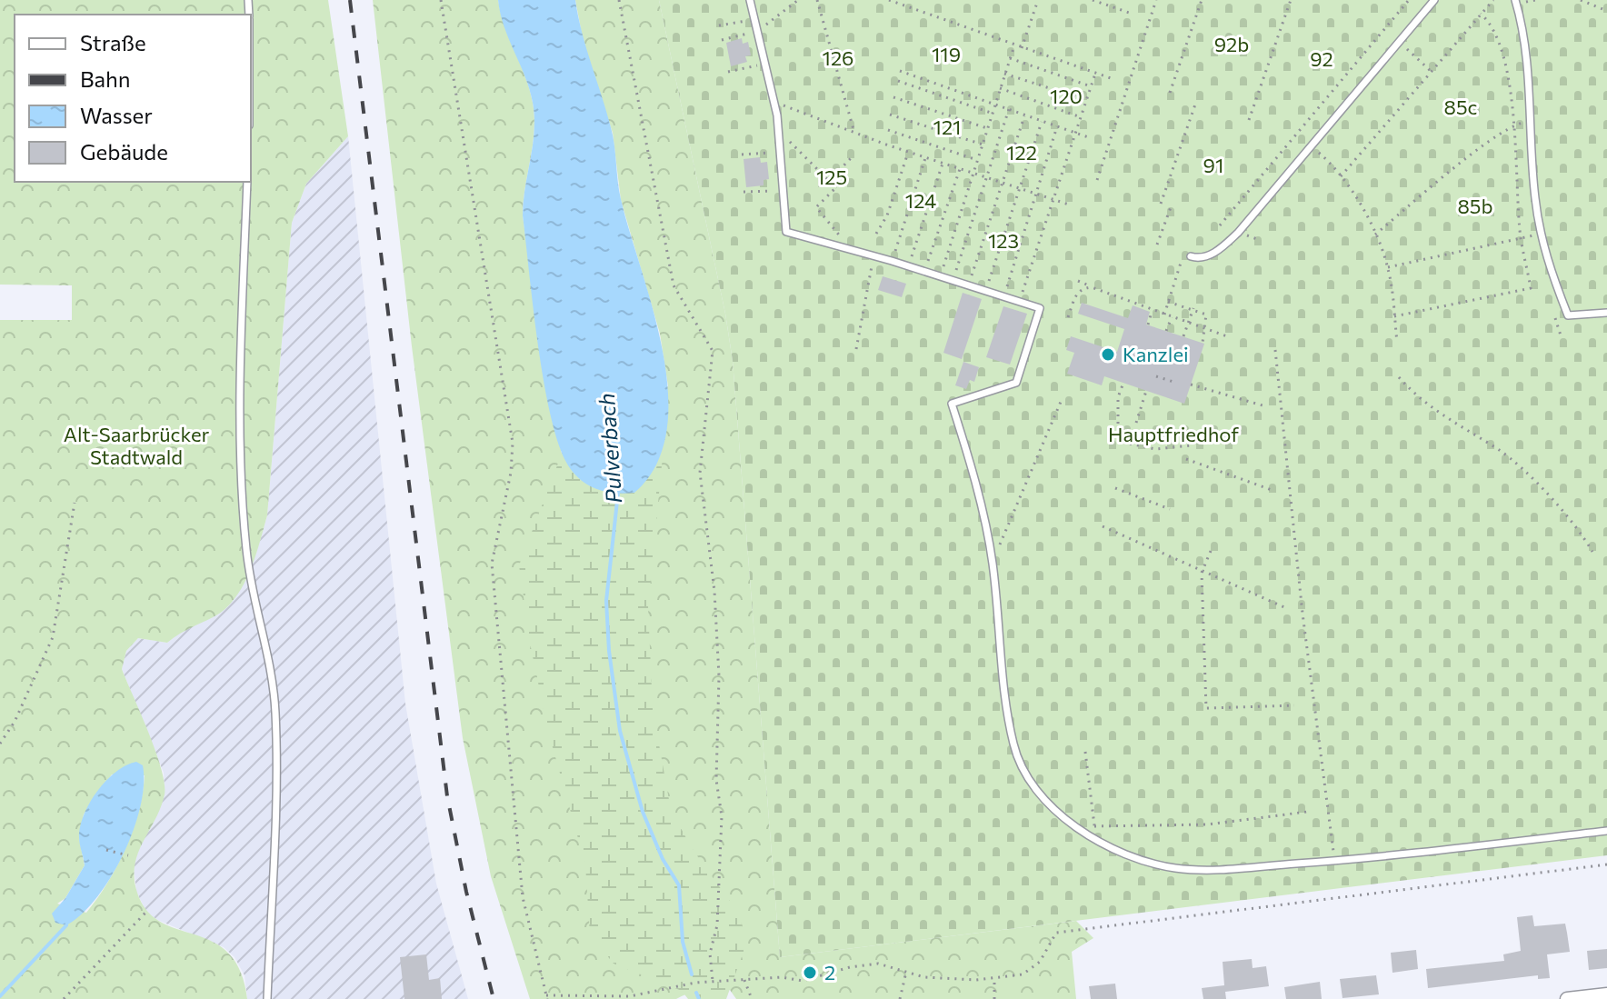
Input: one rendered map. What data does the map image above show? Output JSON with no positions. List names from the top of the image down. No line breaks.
{"water":["Pulverbach"],"parks":["92b","119","126","92","120","85c","121","122","91","125","124","85b","123","Alt-Saarbrücker Stadtwald","Hauptfriedhof"],"places":["Kanzlei","2"],"legend":["Straße","Bahn","Wasser","Gebäude"]}
